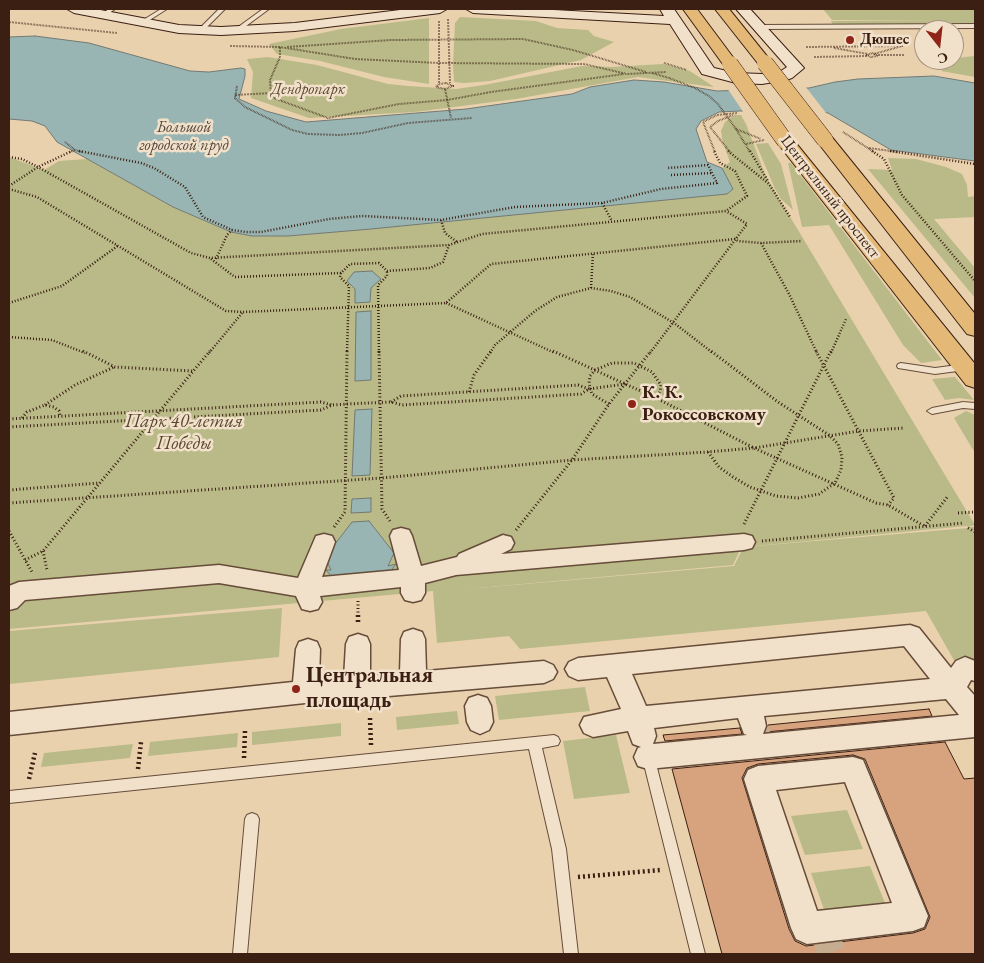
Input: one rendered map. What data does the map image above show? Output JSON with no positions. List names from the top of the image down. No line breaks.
{"streets":{"main road":["Центральный проспект"]},"water":["Большой городской пруд"],"parks":["Дендропарк","Парк 40-летия Победы"],"places":["Дюшес","К. К. Рокоссовскому","Центральная площадь"],"north":"bottom"}
